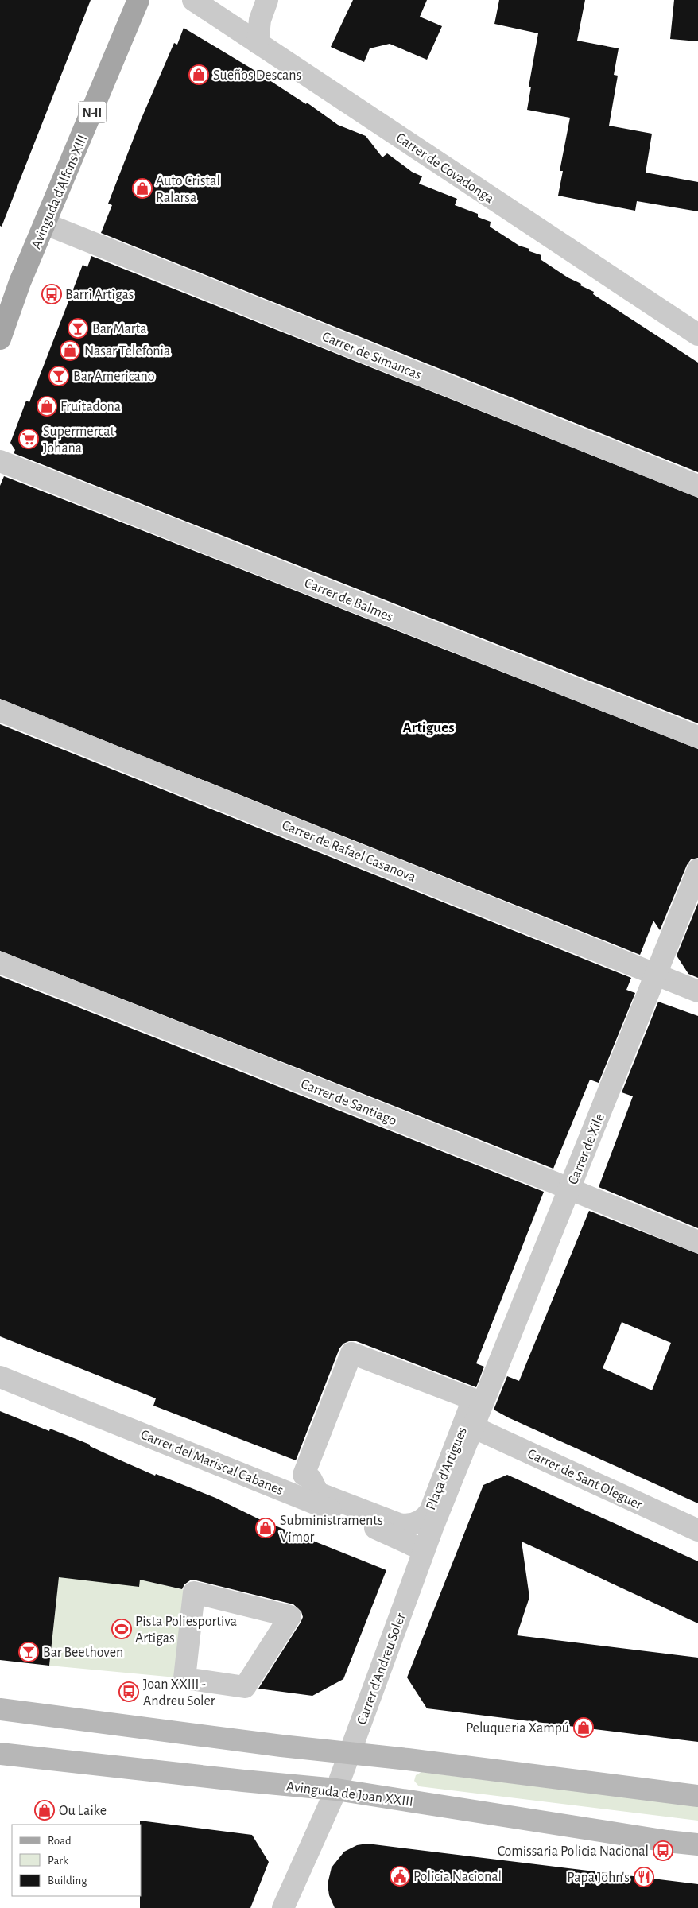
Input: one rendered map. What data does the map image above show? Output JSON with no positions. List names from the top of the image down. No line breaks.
{"streets":{"main road":["N-II","Avinguda d'Alfons XIII"],"street":["Carrer de Covadonga","Carrer de Simancas","Carrer de Balmes","Carrer de Rafael Casanova","Carrer de Santiago","Carrer de Xile","Carrer del Mariscal Cabanes","Plaça d'Artigues","Carrer de Sant Oleguer","Carrer d'Andreu Soler","Avinguda de Joan XXIII"]},"crossings":[["Avinguda d'Alfons XIII","Carrer de Simancas"],["Carrer de Rafael Casanova","Carrer de Xile"],["Carrer de Santiago","Carrer de Xile"],["Carrer de Xile","Carrer de Sant Oleguer"],["Carrer de Xile","Carrer d'Andreu Soler"],["Carrer del Mariscal Cabanes","Carrer d'Andreu Soler"],["Carrer de Sant Oleguer","Carrer d'Andreu Soler"],["Carrer d'Andreu Soler","Avinguda de Joan XXIII"]],"districts":["Artigues"],"places":{"shop":["Sueños Descans","Auto Cristal Ralarsa","Nasar Telefonia","Fruitadona","Subministraments Vimor","Peluqueria Xampú","Ou Laike"],"bus stop":["Barri Artigas","Joan XXIII - Andreu Soler","Comissaria Policia Nacional"],"bar":["Bar Marta","Bar Americano","Bar Beethoven"],"supermarket":["Supermercat Johana"],"sports":["Pista Poliesportiva Artigas"],"public building":["Policia Nacional"],"restaurant":["Papa John's"]},"legend":["Road","Park","Building"]}
